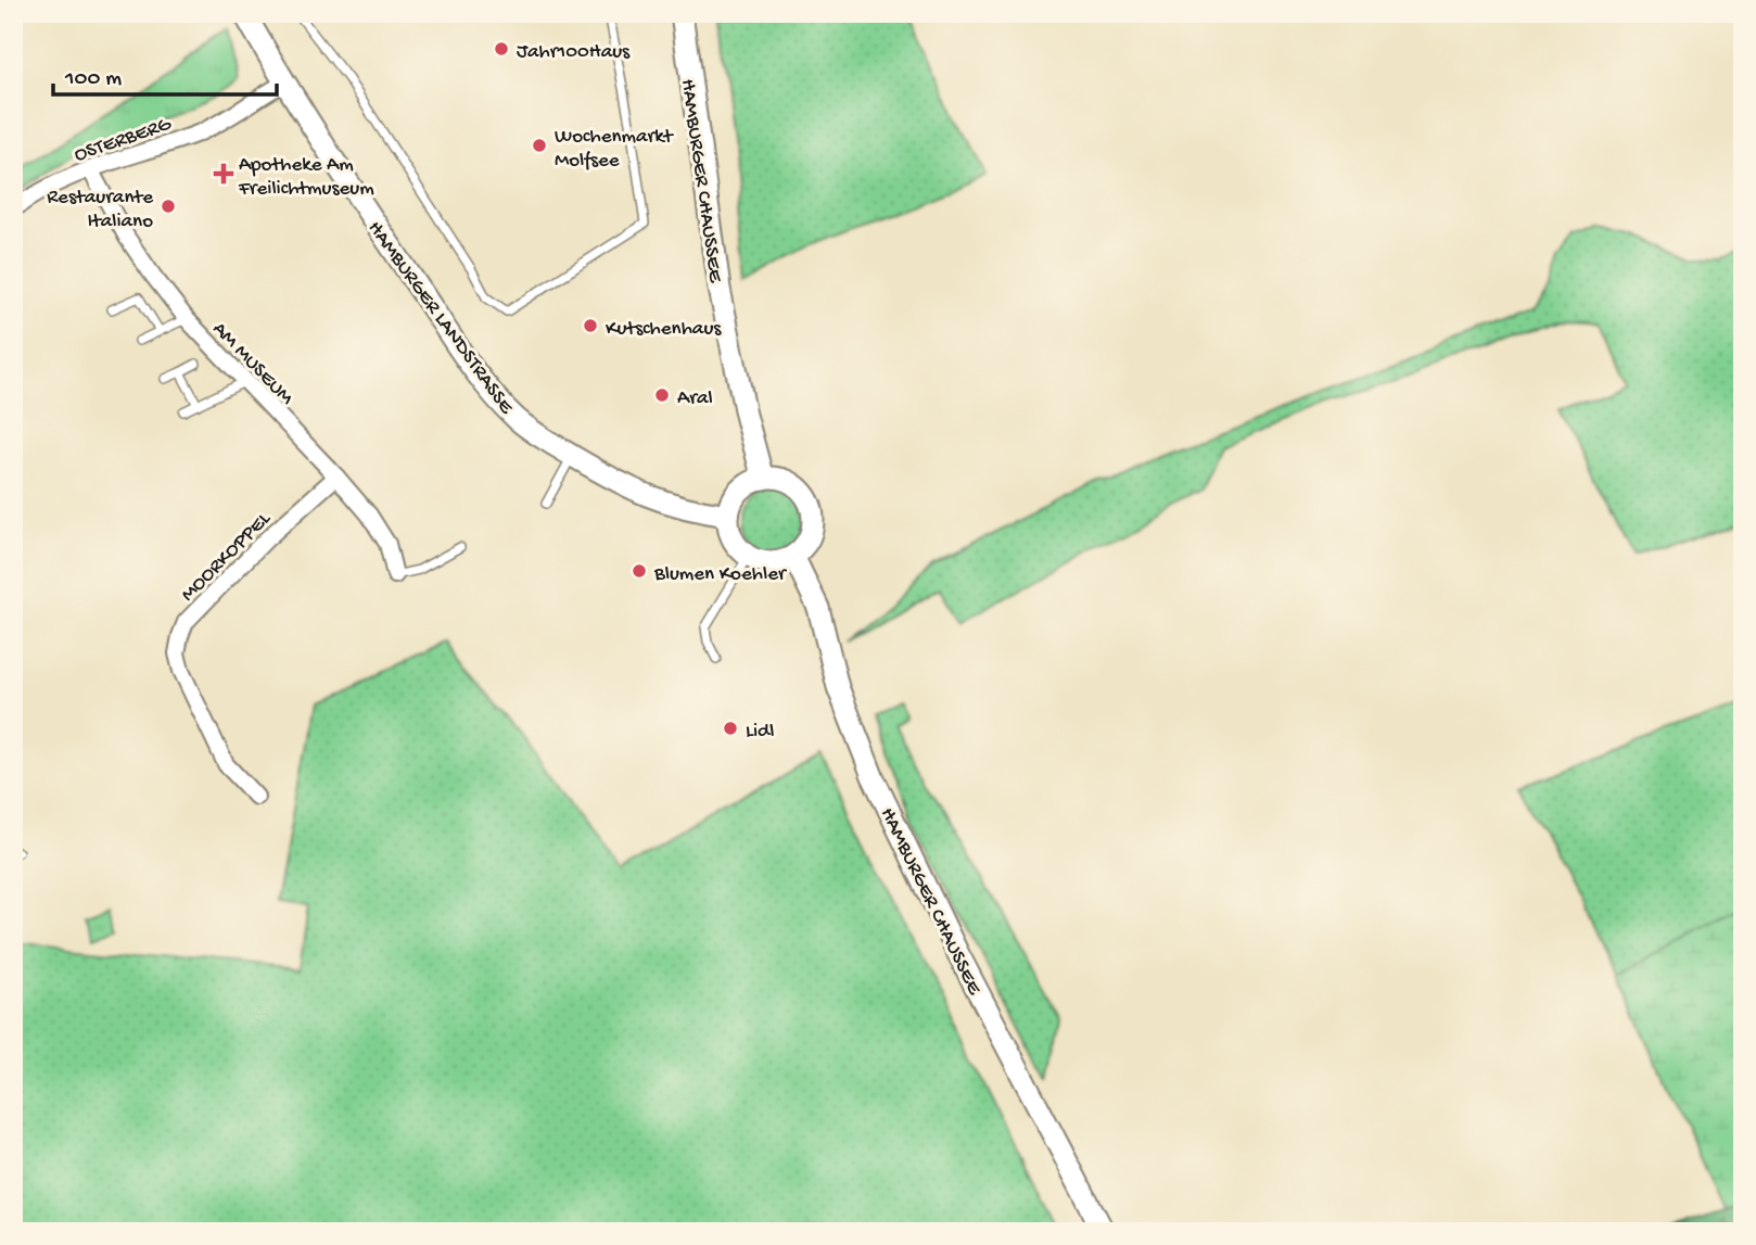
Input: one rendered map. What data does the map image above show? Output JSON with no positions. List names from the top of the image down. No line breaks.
{"streets":{"main road":["HAMBURGER CHAUSSEE","HAMBURGER LANDSTRASSE"],"street":["OSTERBERG","AM MUSEUM","MOORKOPPEL"]},"crossings":[["OSTERBERG","HAMBURGER LANDSTRASSE"],["OSTERBERG","AM MUSEUM"],["HAMBURGER CHAUSSEE","HAMBURGER LANDSTRASSE"],["AM MUSEUM","MOORKOPPEL"]],"places":{"other":["Jahr100Haus","Wochenmarkt Molfsee","Restaurante Italiano","Kutschenhaus","Aral","Blumen Koehler","Lidl"],"health":["Apotheke Am Freilichtmuseum"]},"scale_bar":"100 m"}
